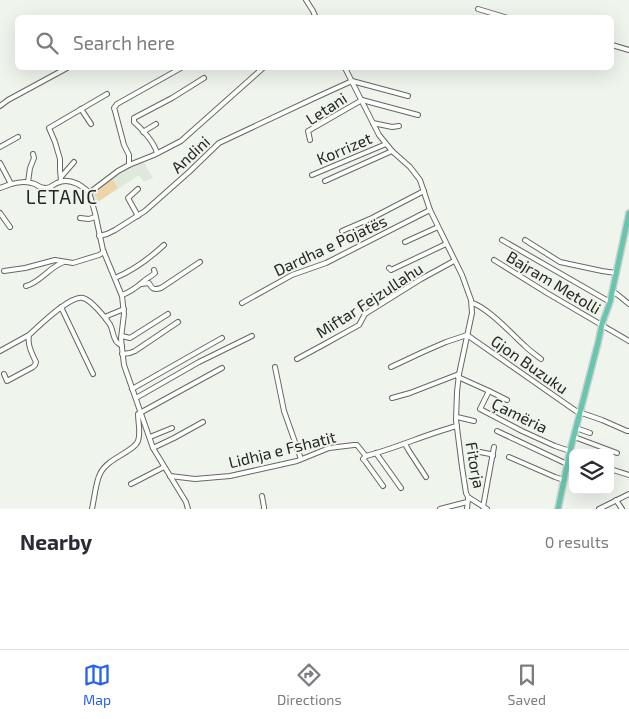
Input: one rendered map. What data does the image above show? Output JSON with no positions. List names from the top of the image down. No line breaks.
{"streets":{"main road":["Bajram Metolli"],"street":["Letani","Korrizet","Andini","Dardha e Pojatës","Miftar Fejzullahu","Gjon Buzuku","Çamëria","Lidhja e Fshatit","Fitorja"]},"crossings":[["Letani","Korrizet"],["Korrizet","Andini"],["Korrizet","Dardha e Pojatës"],["Korrizet","Fitorja"],["Dardha e Pojatës","Fitorja"],["Bajram Metolli","Gjon Buzuku"],["Miftar Fejzullahu","Fitorja"],["Gjon Buzuku","Fitorja"],["Çamëria","Fitorja"]],"districts":["LETANC"],"page":{"search":"Search here","heading":["Nearby","0 results"],"nav":["Map","Directions","Saved"]}}
